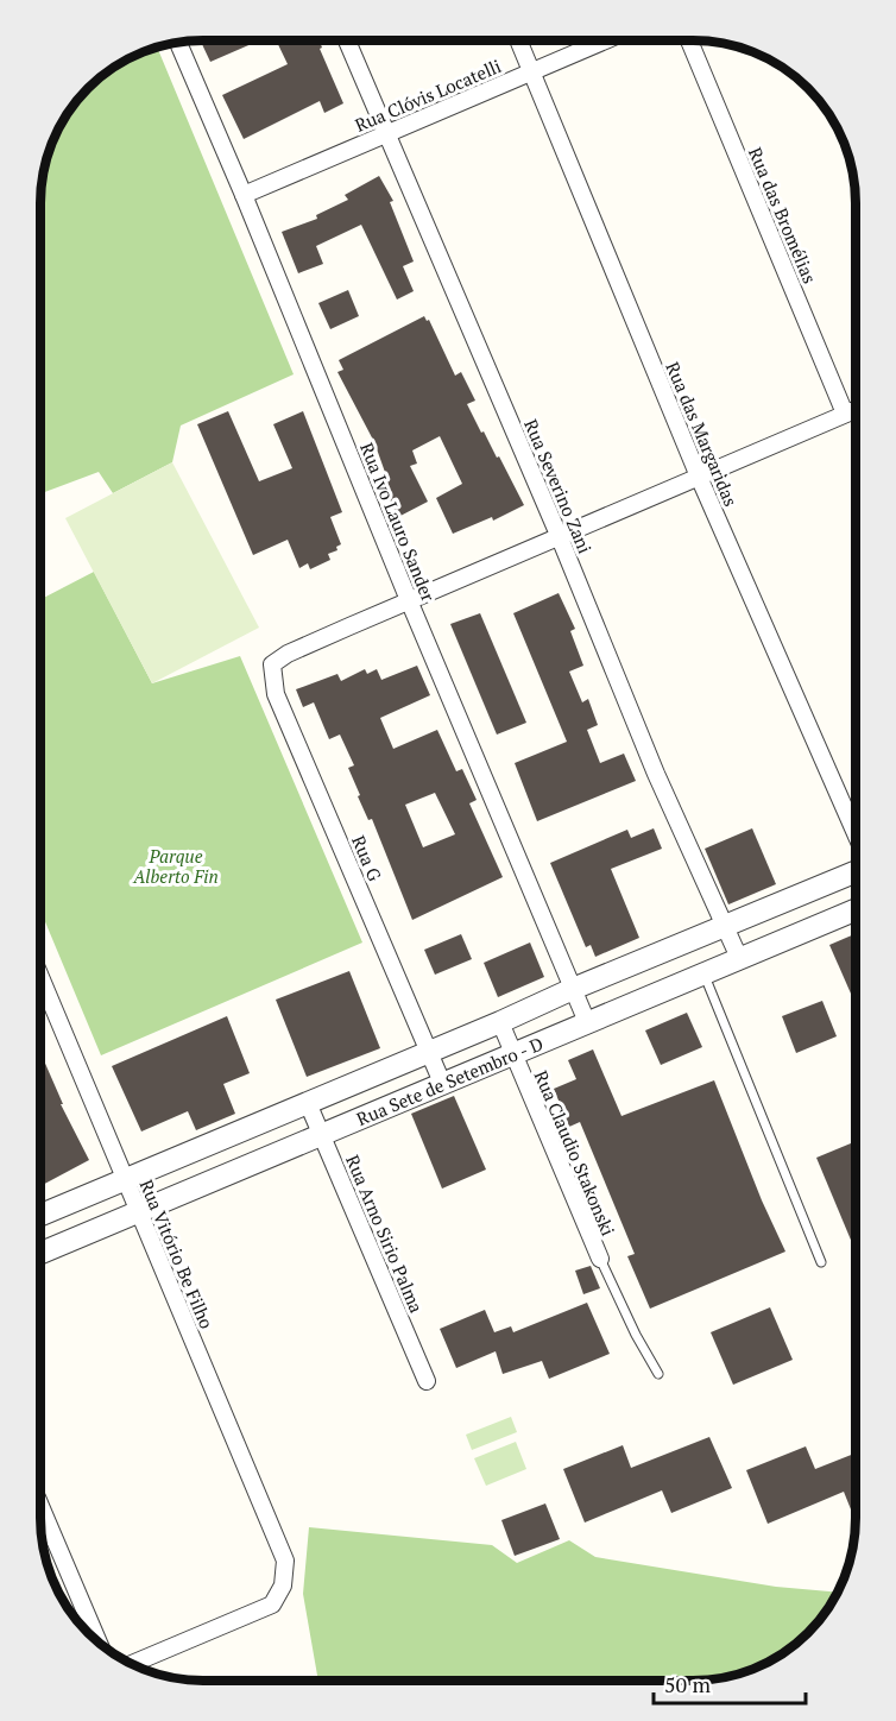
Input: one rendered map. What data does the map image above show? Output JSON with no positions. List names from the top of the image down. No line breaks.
{"streets":{"street":["Rua Clóvis Locatelli","Rua das Bromélias","Rua das Margaridas","Rua Severino Zani","Rua Ivo Lauro Sander","Rua G","Rua Sete de Setembro - D","Rua Claudio Stakonski","Rua Arno Sirio Palma","Rua Vitório Be Filho"]},"crossings":[["Rua Clóvis Locatelli","Rua das Margaridas"],["Rua Clóvis Locatelli","Rua Severino Zani"],["Rua Clóvis Locatelli","Rua Ivo Lauro Sander"],["Rua Severino Zani","Rua Sete de Setembro - D"],["Rua Ivo Lauro Sander","Rua G"],["Rua Ivo Lauro Sander","Rua Sete de Setembro - D"],["Rua G","Rua Sete de Setembro - D"],["Rua Sete de Setembro - D","Rua Claudio Stakonski"],["Rua Sete de Setembro - D","Rua Arno Sirio Palma"],["Rua Sete de Setembro - D","Rua Vitório Be Filho"]],"parks":["Parque Alberto Fin"],"scale_bar":"50 m"}
